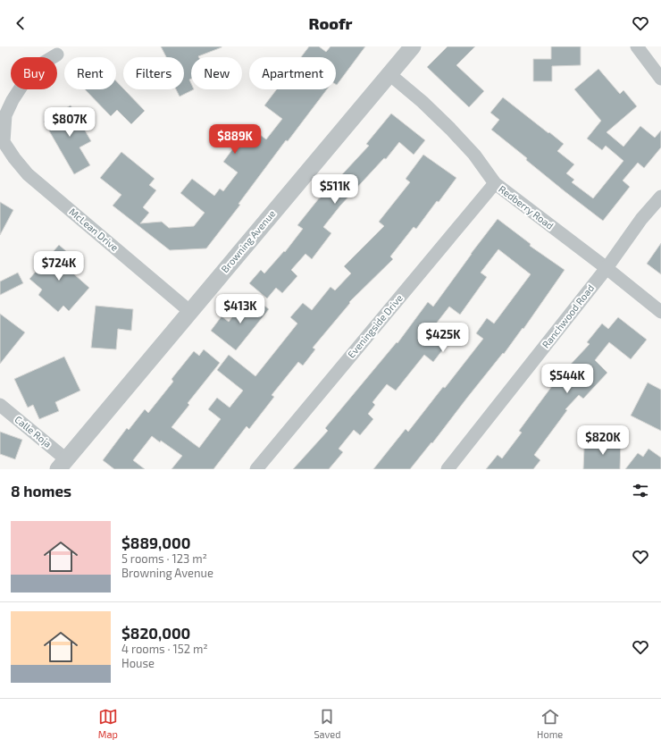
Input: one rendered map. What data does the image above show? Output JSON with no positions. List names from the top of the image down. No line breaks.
{"streets":{"street":["Redberry Road","McLean Drive","Browning Avenue","Ranchwood Road","Eveningside Drive","Calle Roja"]},"crossings":[["Redberry Road","Browning Avenue"],["Redberry Road","Ranchwood Road"],["Redberry Road","Eveningside Drive"],["McLean Drive","Browning Avenue"],["Browning Avenue","Calle Roja"]],"page":{"header":"Roofr","chip":["Buy","Rent","Filters","New","Apartment"],"price":["$807K","$889K","$511K","$724K","$413K","$425K","$544K","$820K"],"heading":"8 homes","list":[{"name":"$889,000","note":"5 rooms · 123 m² · Browning Avenue"},{"name":"$820,000","note":"4 rooms · 152 m² · House"}],"tabs":["Map","Saved","Home"]}}
